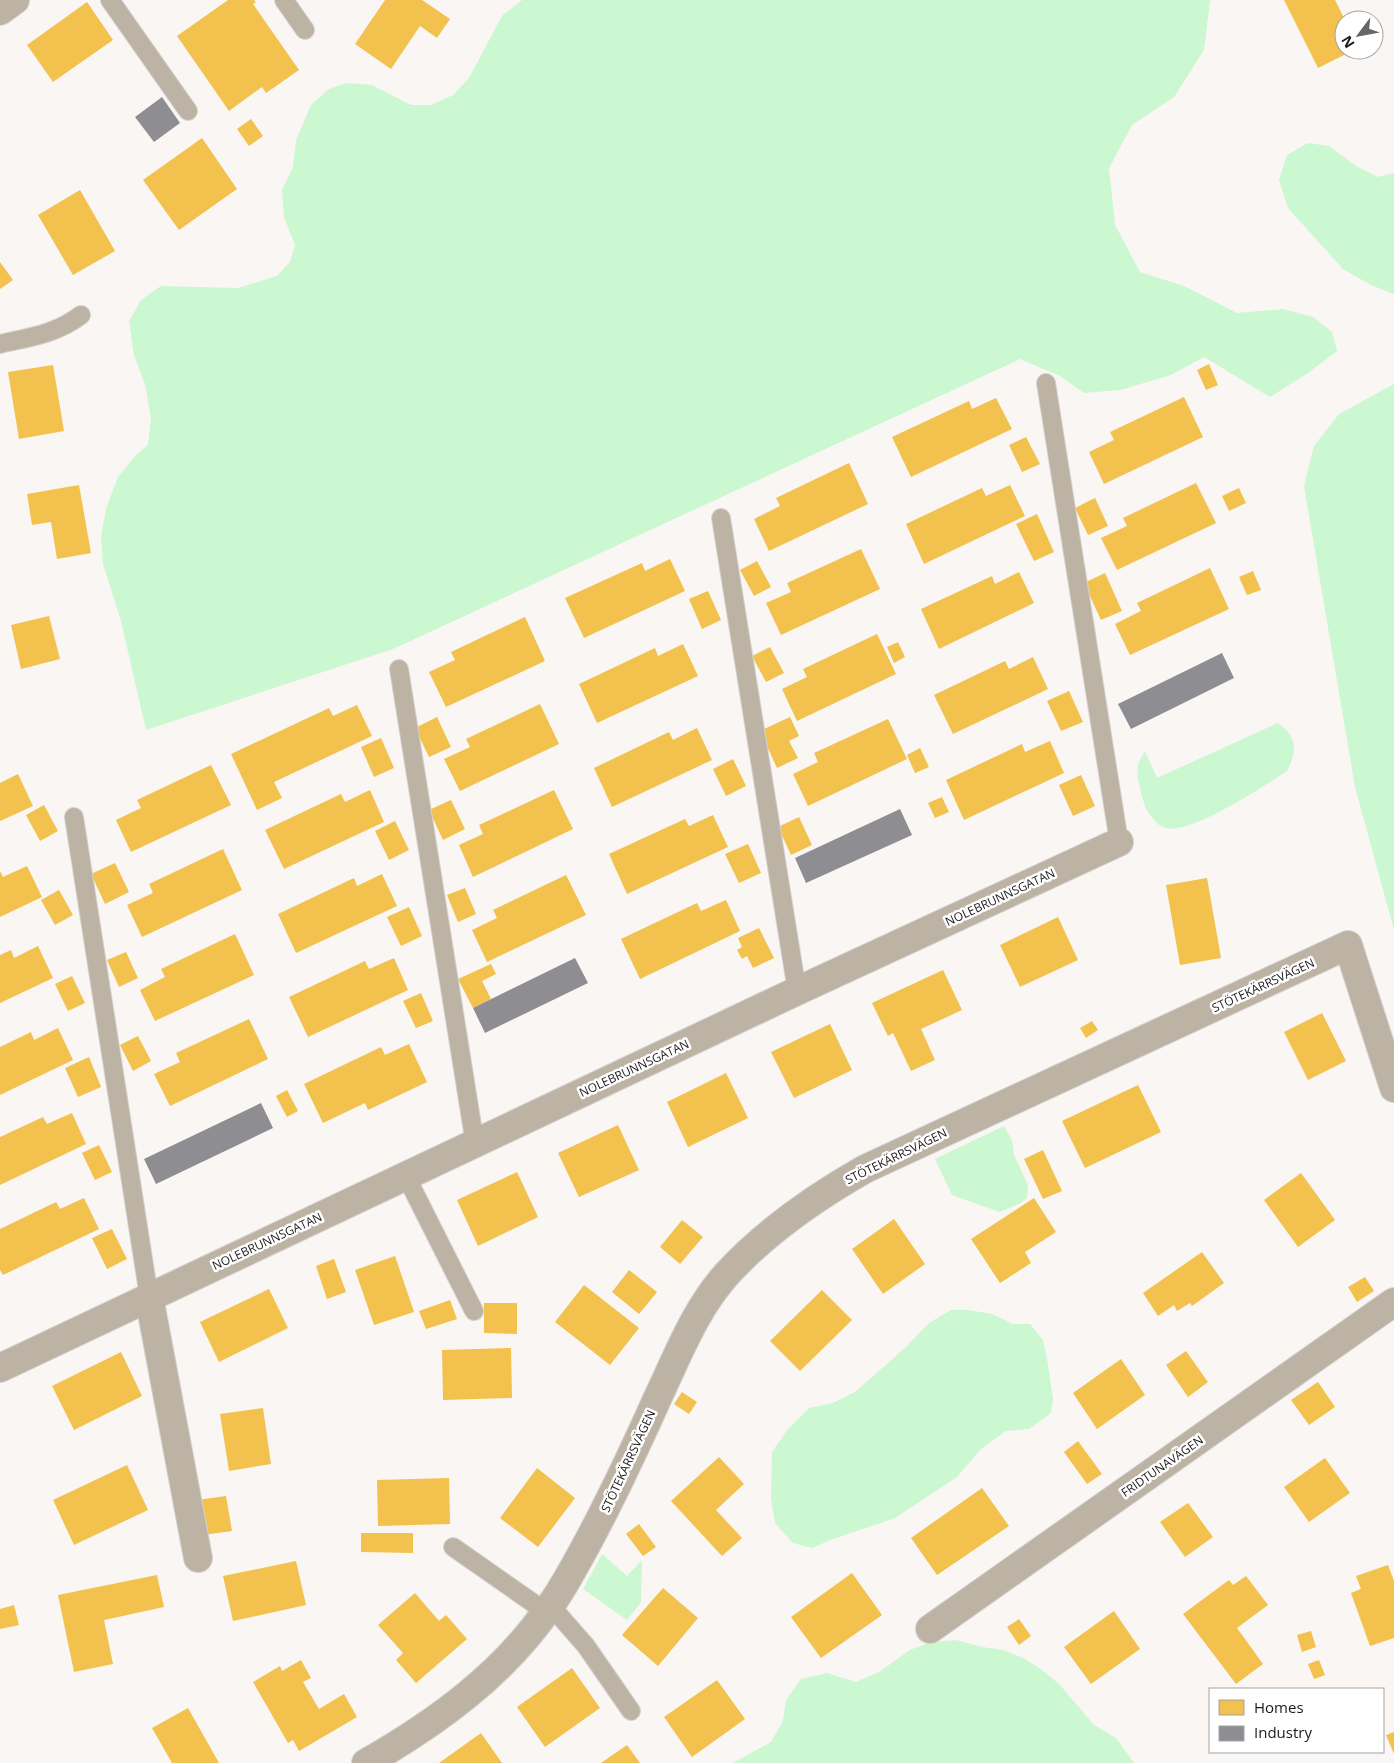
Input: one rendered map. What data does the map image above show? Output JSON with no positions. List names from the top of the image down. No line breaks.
{"streets":{"street":["NOLEBRUNNSGATAN","STÖTEKÄRRSVÄGEN","FRIDTUNAVÄGEN"]},"legend":["Homes","Industry"],"north":"bottom left"}
